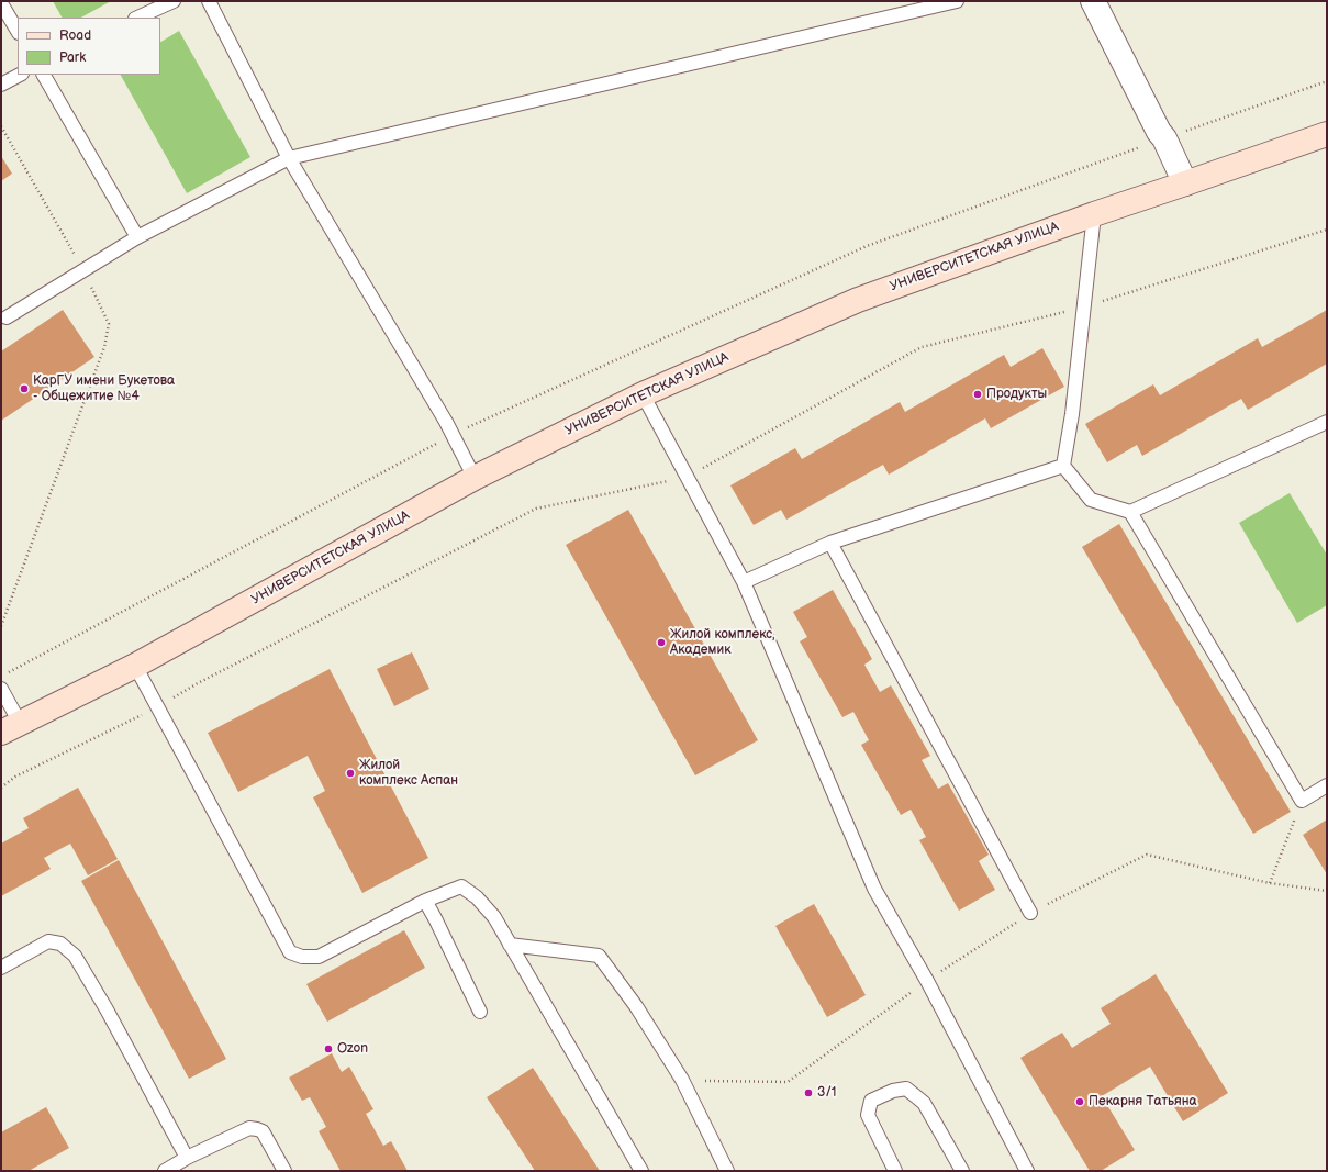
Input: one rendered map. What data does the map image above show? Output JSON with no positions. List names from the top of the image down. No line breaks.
{"streets":{"main road":["УНИВЕРСИТЕТСКАЯ УЛИЦА"]},"places":["КарГУ имени Букетова - Общежитие №4","Продукты","Жилой комплекс, Академик","Жилой комплекс Аспан","Ozon","3/1","Пекарня Татьяна"],"legend":["Road","Park"]}
